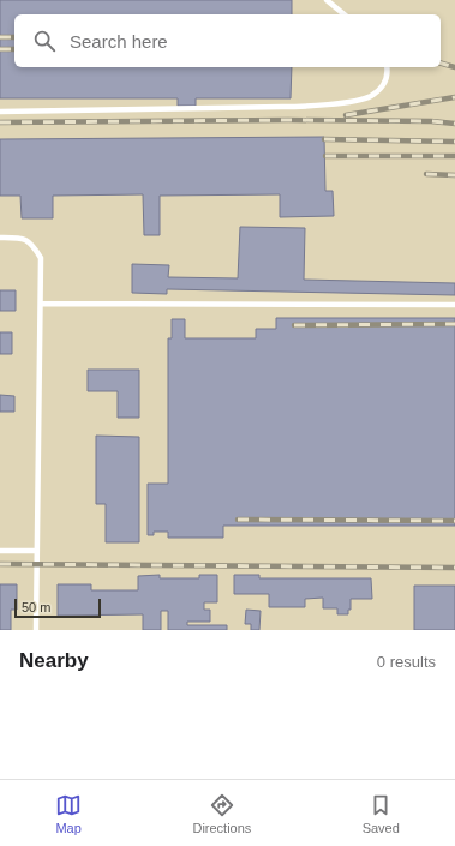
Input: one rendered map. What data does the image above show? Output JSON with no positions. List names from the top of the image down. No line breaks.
{"scale_bar":"50 m","page":{"search":"Search here","scale":"50 m","heading":["Nearby","0 results"],"nav":["Map","Directions","Saved"]}}
